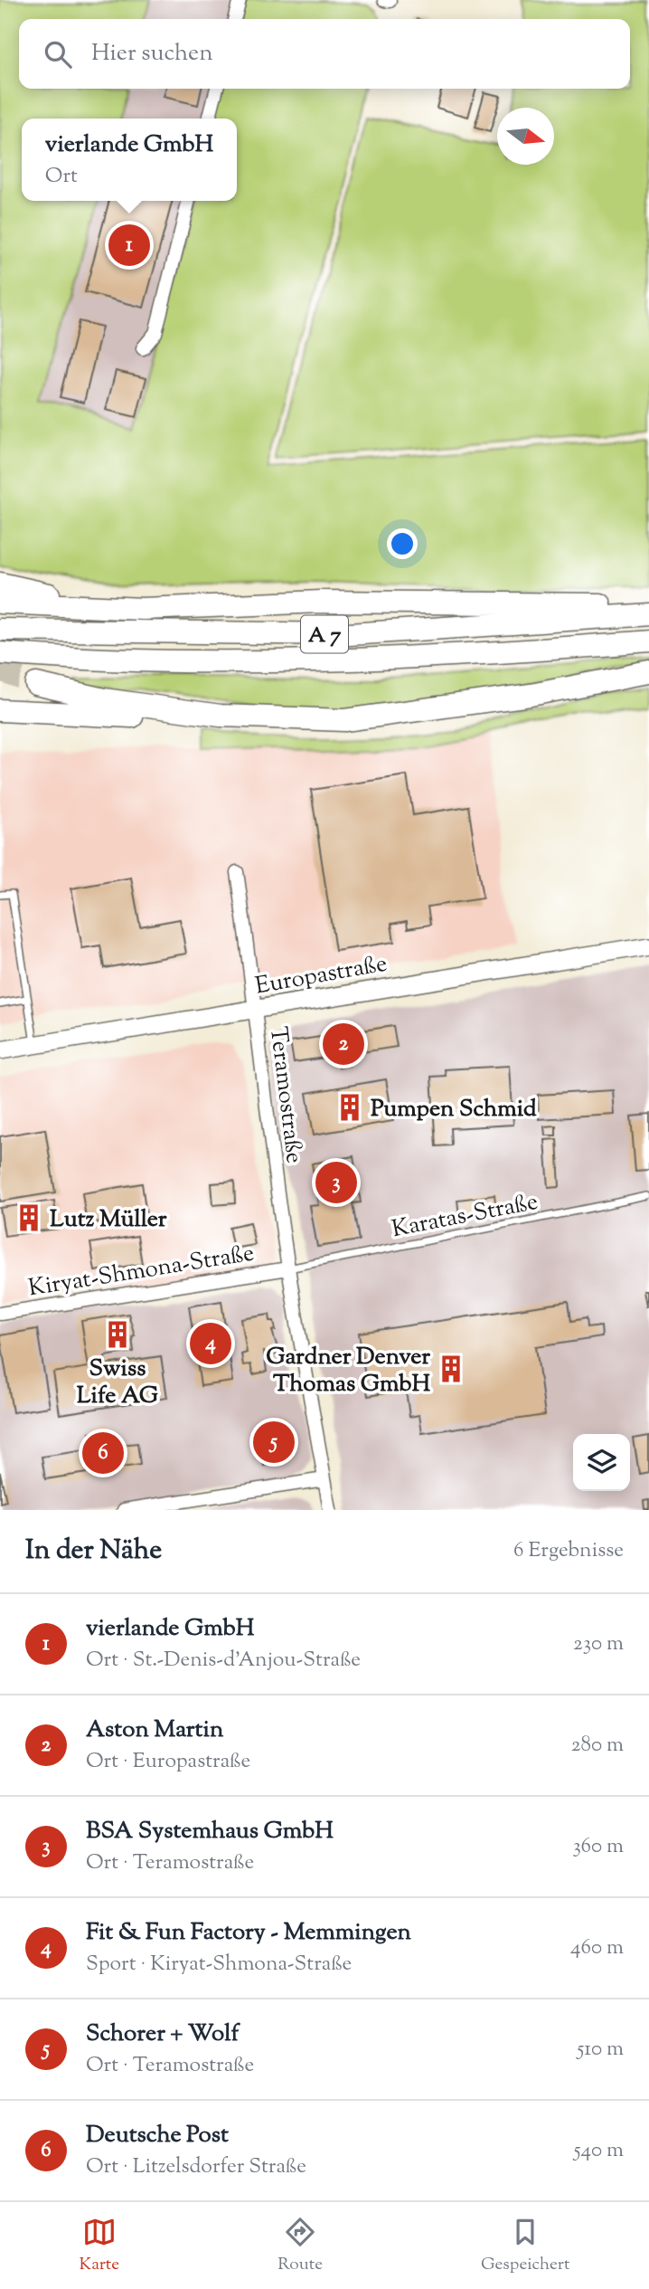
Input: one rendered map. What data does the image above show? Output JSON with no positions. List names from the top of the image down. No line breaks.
{"streets":{"highway":["A 7"],"main road":["Europastraße"],"street":["Teramostraße","Kiryat-Shmona-Straße"],"lane":["Karatas-Straße"]},"crossings":[["Europastraße","Teramostraße"],["Teramostraße","Karatas-Straße"],["Teramostraße","Kiryat-Shmona-Straße"],["Karatas-Straße","Kiryat-Shmona-Straße"]],"places":{"building":["Pumpen Schmid","Lutz Müller","Swiss Life AG","Gardner Denver Thomas GmbH"]},"north":"right","page":{"search":"Hier suchen","popup":["vierlande GmbH","Ort"],"pins":["1","2","3","4","5","6"],"heading":["In der Nähe","6 Ergebnisse"],"list":[{"mark":"1","name":"vierlande GmbH","note":"Ort · St.-Denis-d'Anjou-Straße","value":"230 m"},{"mark":"2","name":"Aston Martin","note":"Ort · Europastraße","value":"280 m"},{"mark":"3","name":"BSA Systemhaus GmbH","note":"Ort · Teramostraße","value":"360 m"},{"mark":"4","name":"Fit & Fun Factory - Memmingen","note":"Sport · Kiryat-Shmona-Straße","value":"460 m"},{"mark":"5","name":"Schorer + Wolf","note":"Ort · Teramostraße","value":"510 m"},{"mark":"6","name":"Deutsche Post","note":"Ort · Litzelsdorfer Straße","value":"540 m"}],"nav":["Karte","Route","Gespeichert"]}}
